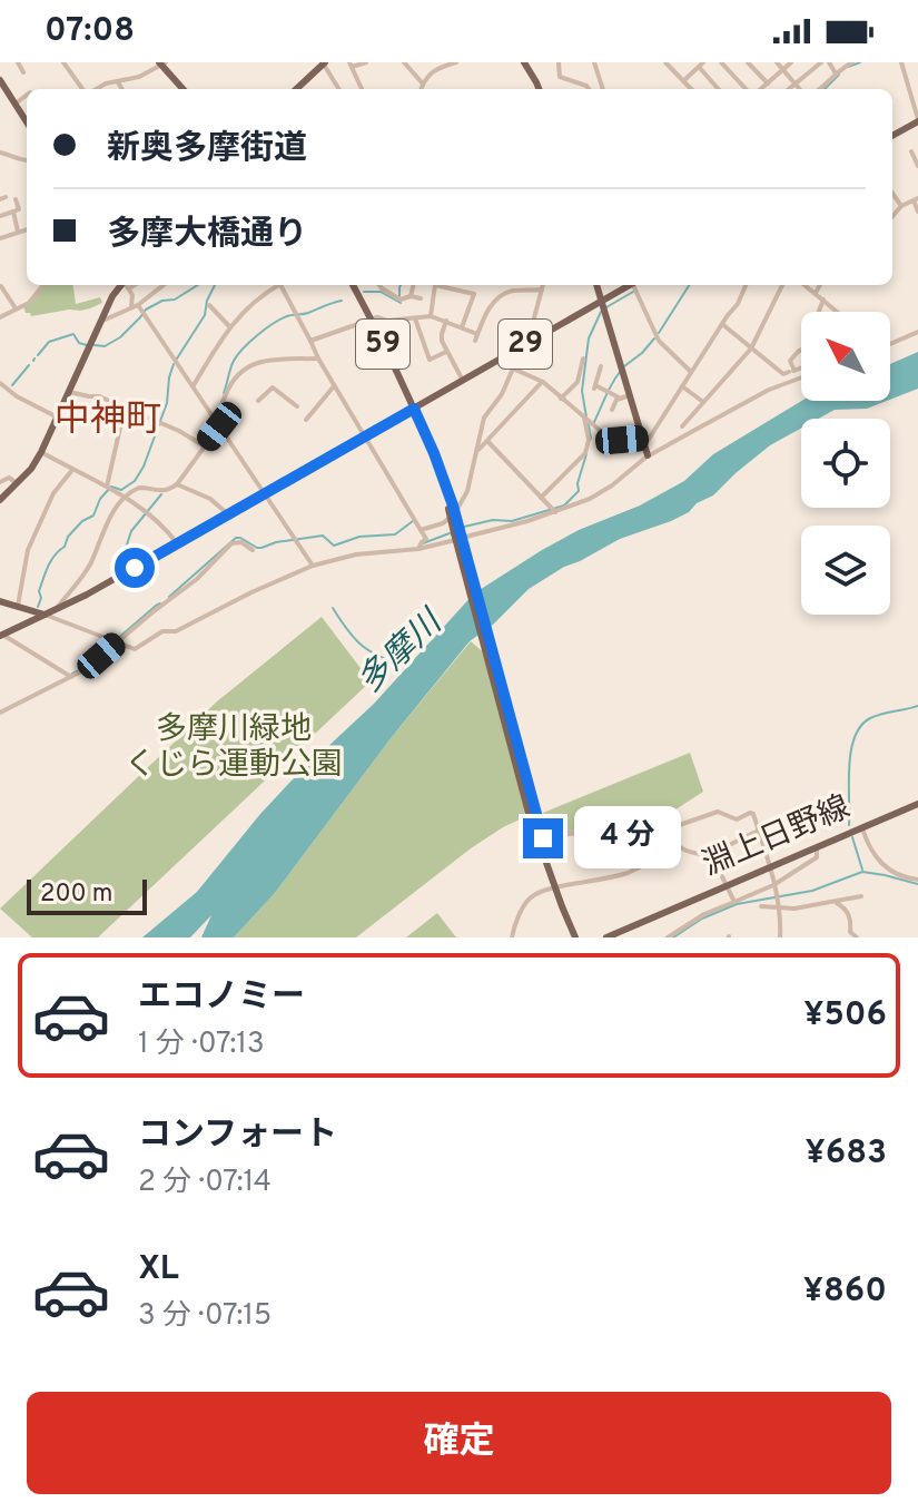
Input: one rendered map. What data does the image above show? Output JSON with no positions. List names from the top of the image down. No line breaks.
{"streets":{"main road":["59","29","淵上日野線"]},"crossings":[["59","29"]],"districts":["中神町"],"water":["多摩川"],"parks":["多摩川緑地 くじら運動公園"],"scale_bar":"200 m","north":"top left","page":{"status":"07:08","banner":["新奥多摩街道","多摩大橋通り"],"bubble":"4 分","scale":"200 m","list":[{"name":"エコノミー","note":"1 分 · 07:13","value":"¥506"},{"name":"コンフォート","note":"2 分 · 07:14","value":"¥683"},{"name":"XL","note":"3 分 · 07:15","value":"¥860"}],"buttons":"確定"}}
